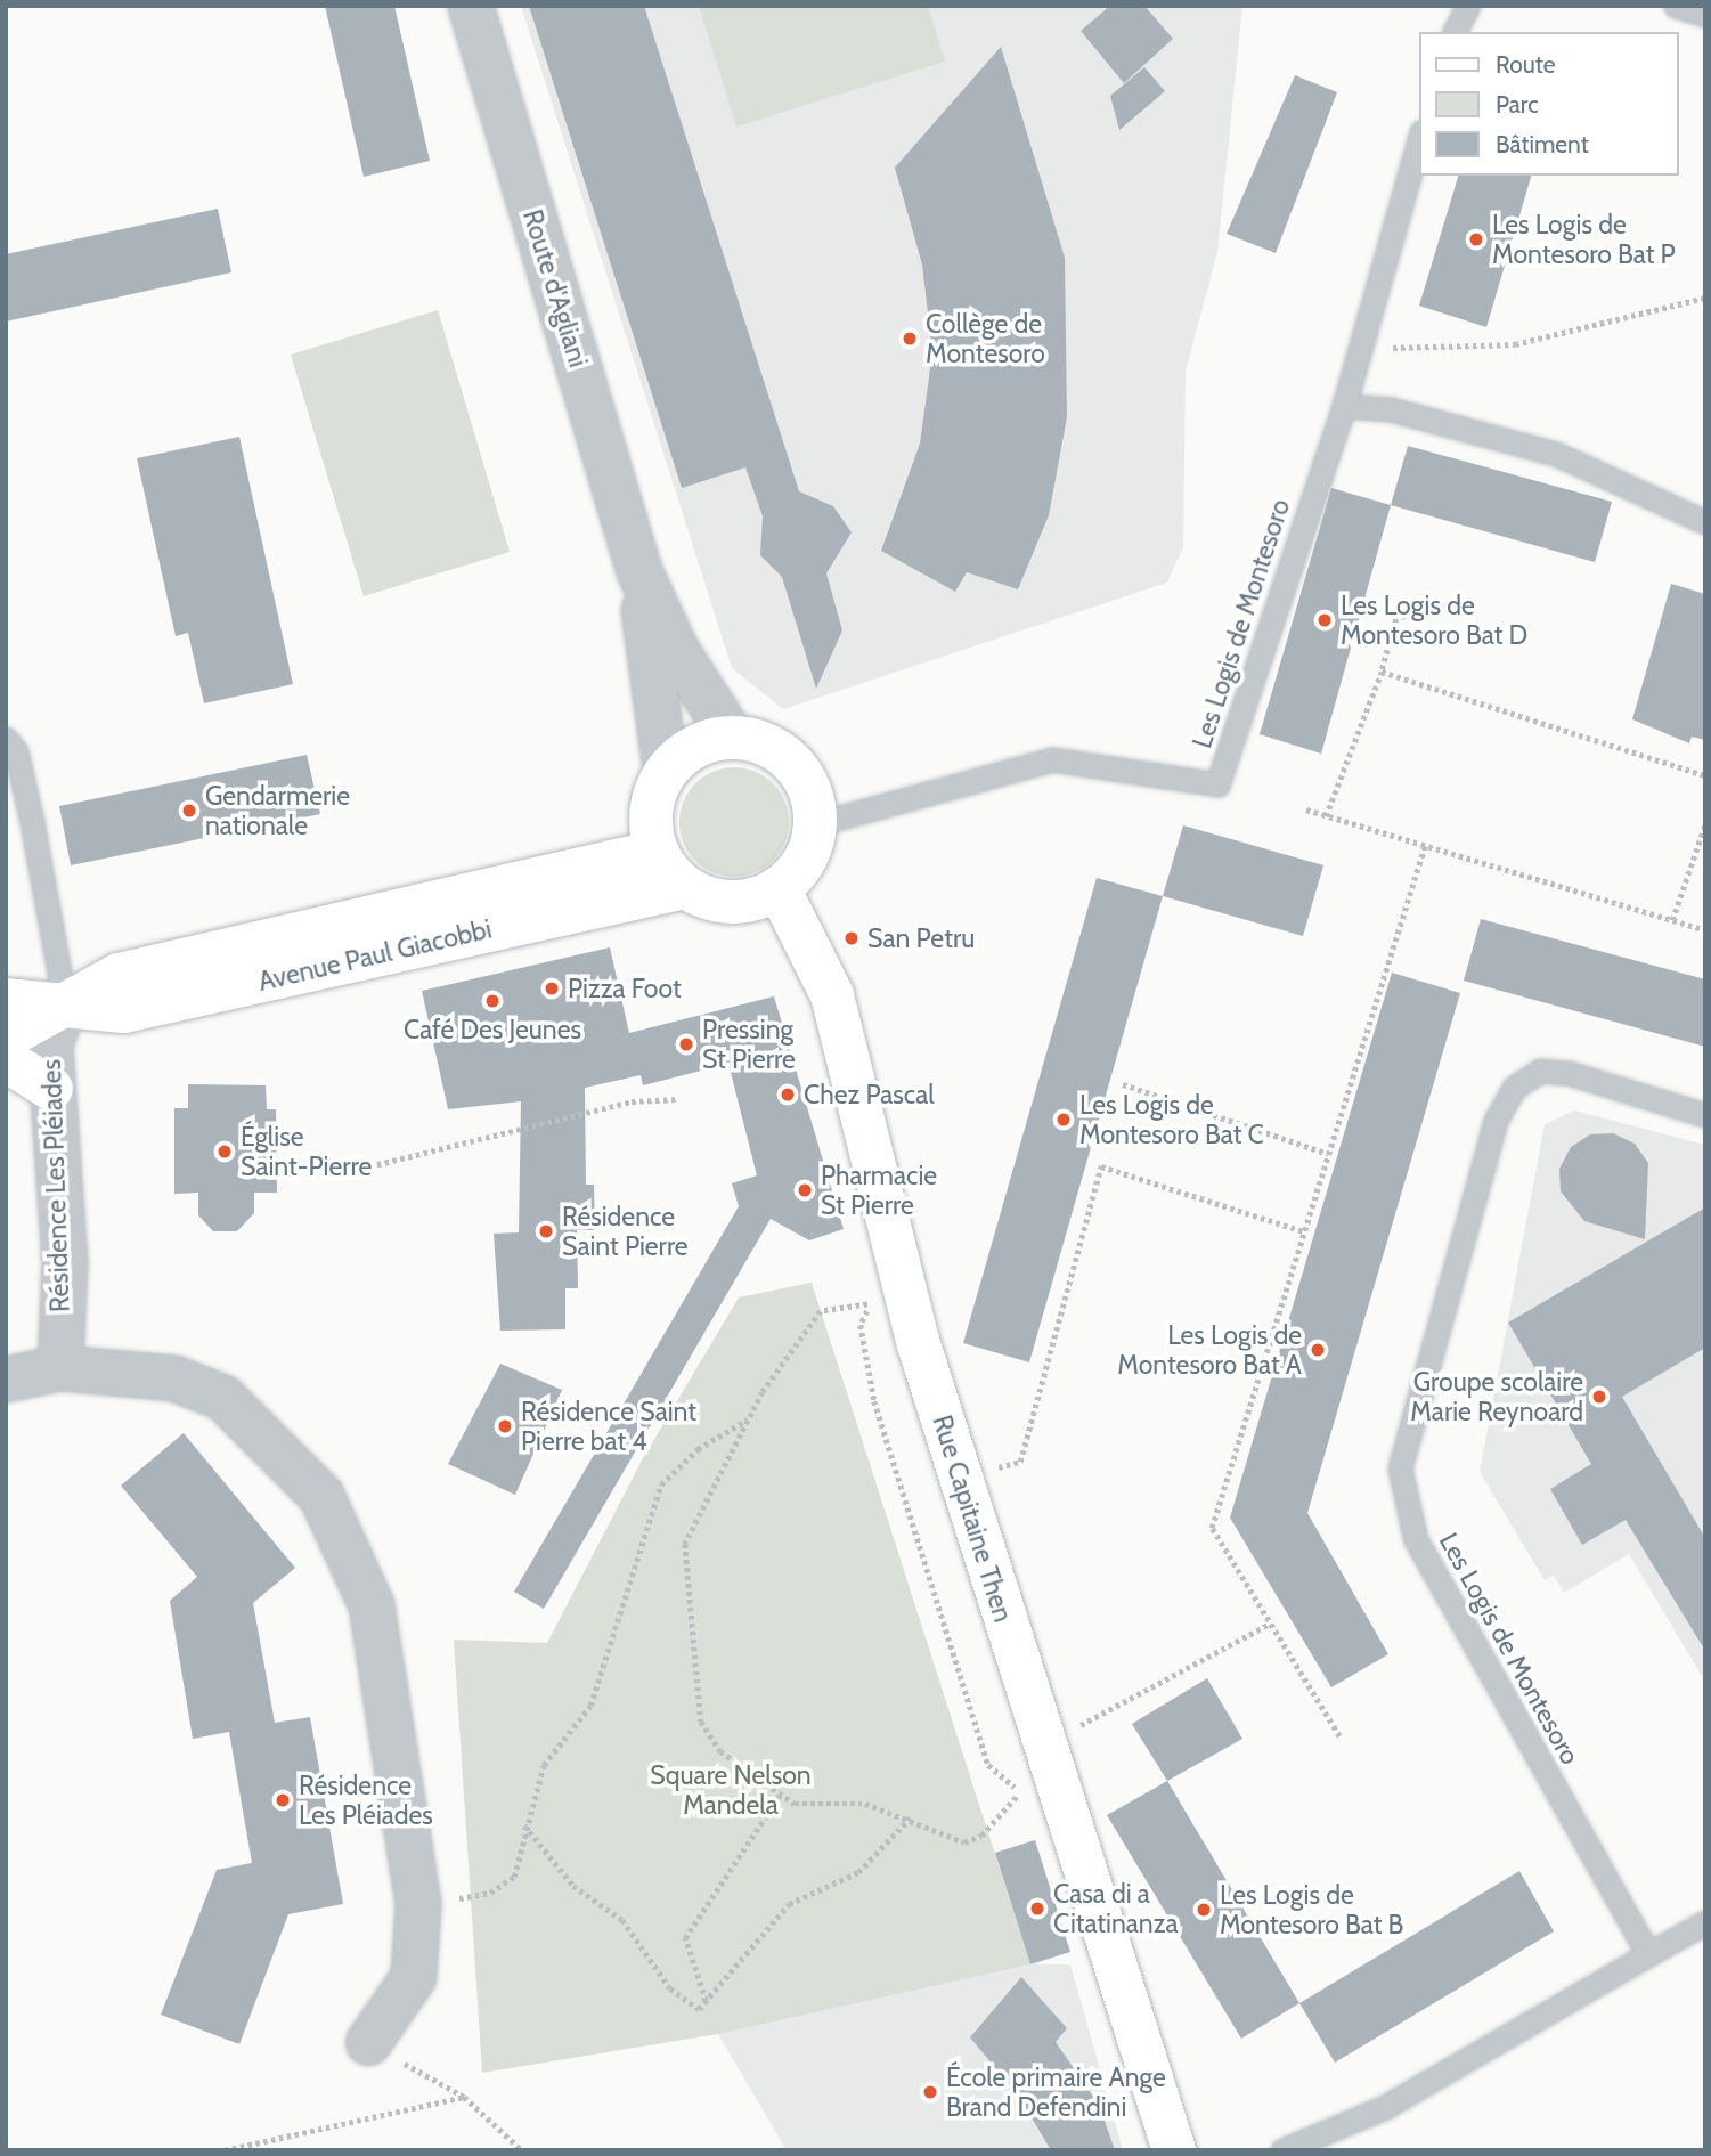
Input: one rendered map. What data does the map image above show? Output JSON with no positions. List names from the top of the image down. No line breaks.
{"streets":{"main road":["Avenue Paul Giacobbi","Rue Capitaine Then"],"street":["Route d'Agliani","Résidence Les Pléiades"],"lane":["Les Logis de Montesoro"]},"crossings":[["Route d'Agliani","Les Logis de Montesoro"],["Route d'Agliani","Avenue Paul Giacobbi"],["Route d'Agliani","Rue Capitaine Then"],["Les Logis de Montesoro","Avenue Paul Giacobbi"],["Les Logis de Montesoro","Rue Capitaine Then"],["Avenue Paul Giacobbi","Résidence Les Pléiades"],["Avenue Paul Giacobbi","Rue Capitaine Then"]],"parks":["Square Nelson Mandela"],"places":["Les Logis de Montesoro Bat P","Collège de Montesoro","Les Logis de Montesoro Bat D","Gendarmerie nationale","San Petru","Pizza Foot","Café Des Jeunes","Pressing St Pierre","Chez Pascal","Les Logis de Montesoro Bat C","Église Saint-Pierre","Pharmacie St Pierre","Résidence Saint Pierre","Les Logis de Montesoro Bat A","Groupe scolaire Marie Reynoard","Résidence Saint Pierre bat 4","Résidence Les Pléiades","Casa di a Citatinanza","Les Logis de Montesoro Bat B","École primaire Ange Brand Defendini"],"legend":["Route","Parc","Bâtiment"]}
